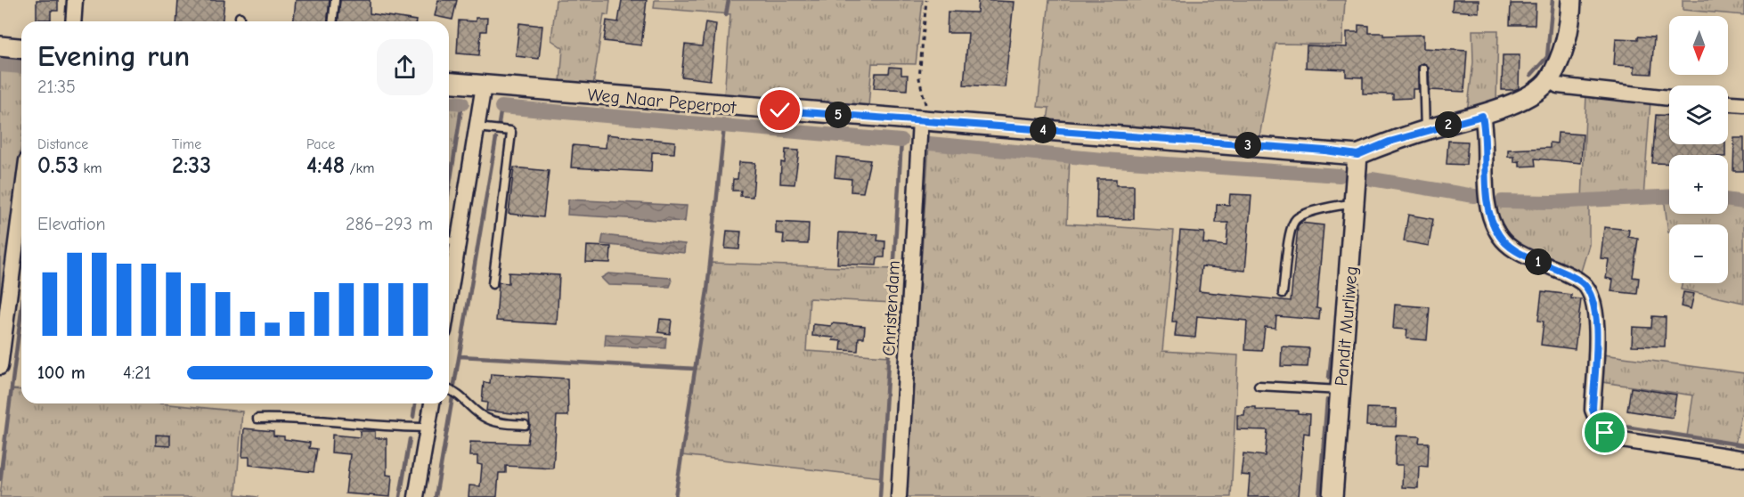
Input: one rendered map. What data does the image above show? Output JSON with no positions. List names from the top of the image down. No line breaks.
{"streets":{"street":["Weg Naar Peperpot","Christendam","Pandit Murliweg"]},"crossings":[["Weg Naar Peperpot","Christendam"],["Weg Naar Peperpot","Pandit Murliweg"]],"north":"bottom","page":{"map_buttons":["+","−"],"heading":["Evening run","21:35"],"pins":["5","2","4","3","1"],"stats":[["Distance","0.53 km"],["Time","2:33"],["Pace","4:48 /km"]],"chart":["Elevation","286–293 m"],"list":[{"name":"100 m","note":"4:21"}]}}
